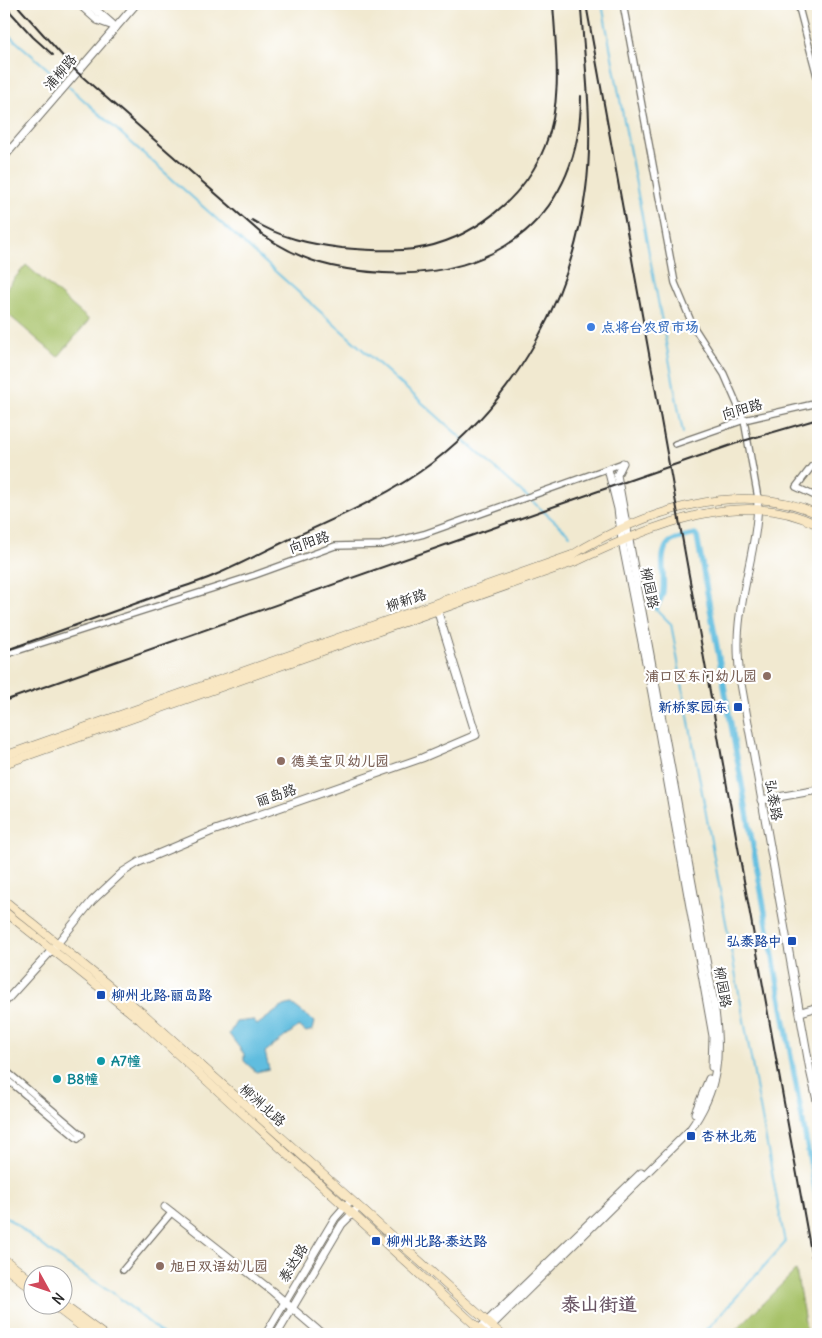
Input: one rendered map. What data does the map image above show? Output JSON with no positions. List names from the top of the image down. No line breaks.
{"streets":{"main road":["柳新路","柳洲北路"],"street":["浦柳路","向阳路","柳园路","丽岛路","弘泰路","泰达路"]},"crossings":[["柳园路","柳新路"],["柳园路","柳洲北路"],["柳新路","丽岛路"],["柳新路","弘泰路"],["丽岛路","柳洲北路"],["柳洲北路","泰达路"]],"districts":["泰山街道"],"places":{"other":["点将台农贸市场","浦口区东门幼儿园","德美宝贝幼儿园","A7幢","B8幢","旭日双语幼儿园"],"transit":["新桥家园东","弘泰路中","柳州北路·丽岛路","杏林北苑","柳州北路·泰达路"]},"north":"bottom right"}
